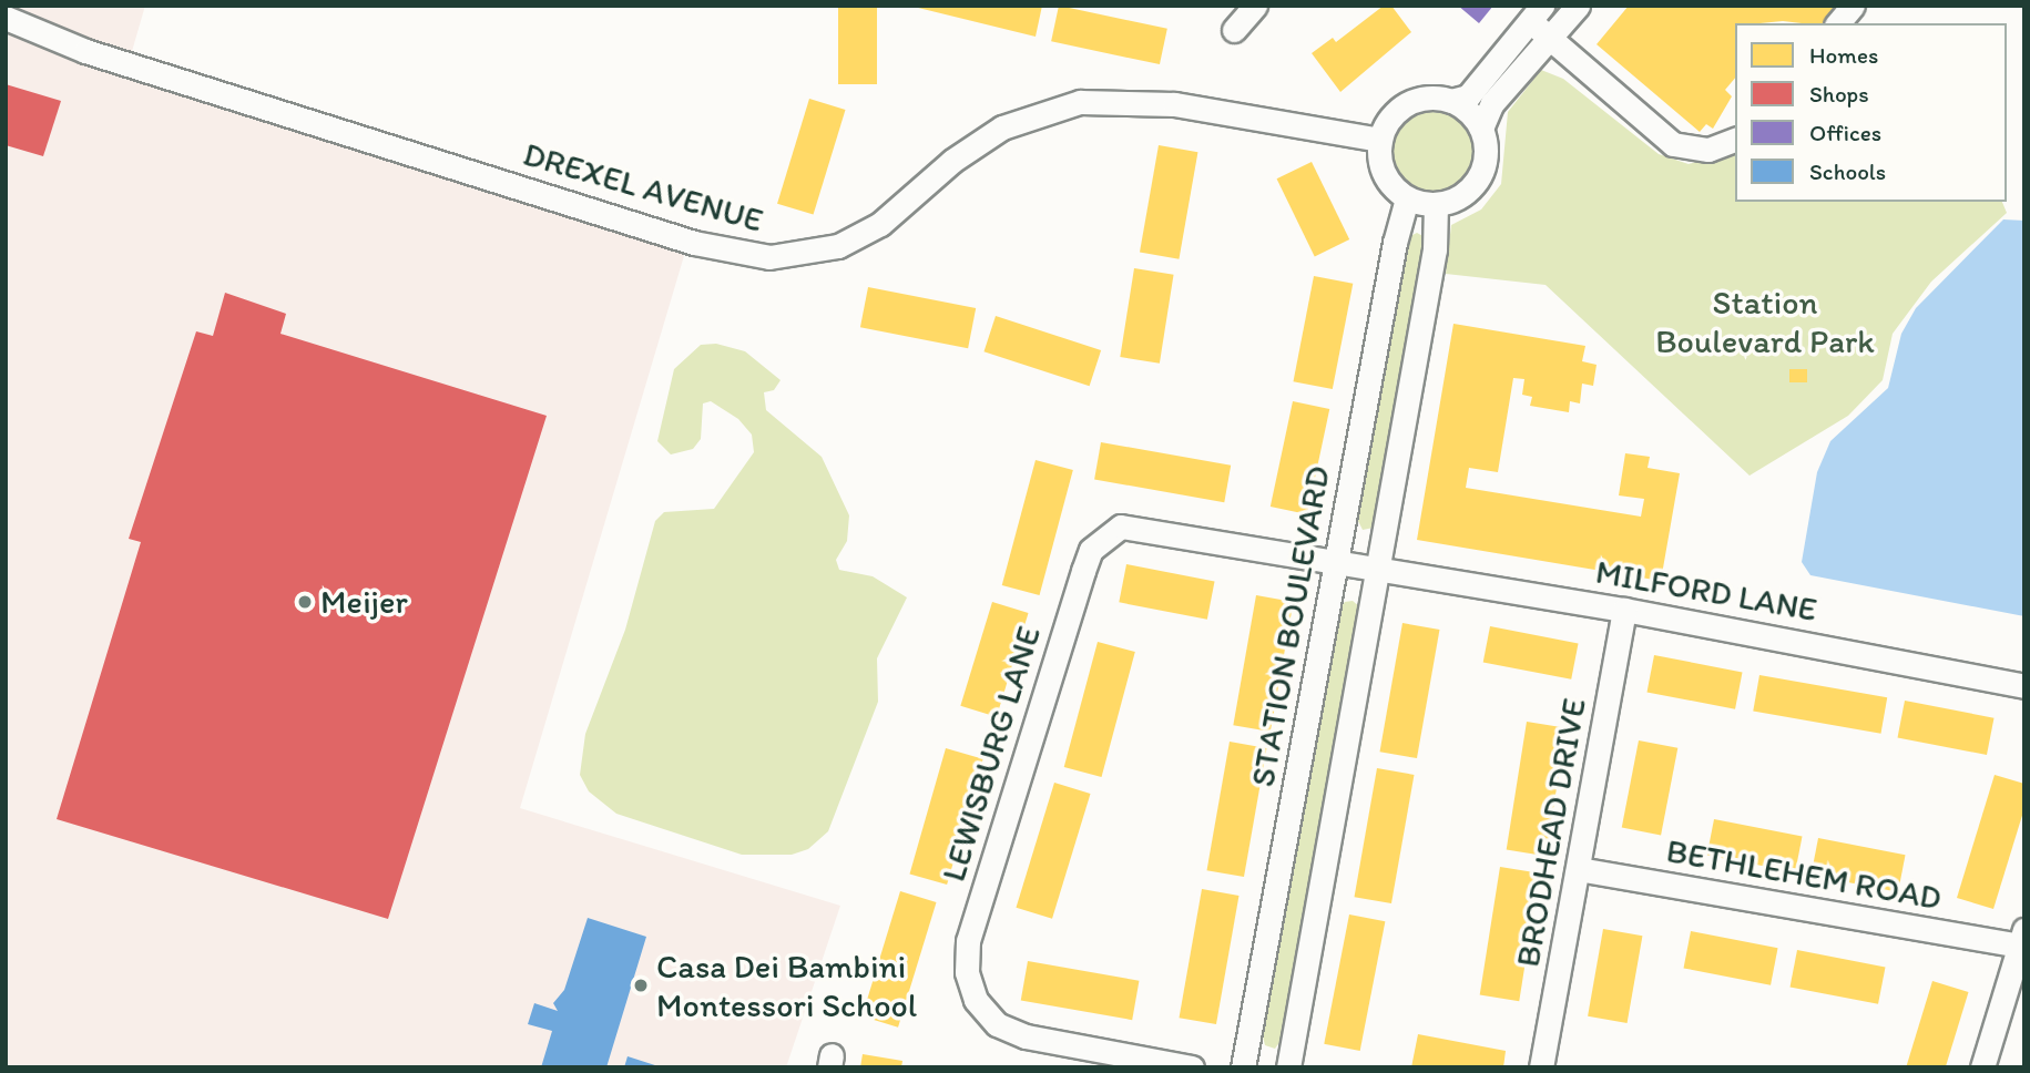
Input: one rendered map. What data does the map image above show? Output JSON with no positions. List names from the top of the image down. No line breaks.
{"streets":{"street":["DREXEL AVENUE","MILFORD LANE","STATION BOULEVARD","LEWISBURG LANE","BRODHEAD DRIVE","BETHLEHEM ROAD"]},"crossings":[["DREXEL AVENUE","STATION BOULEVARD"],["MILFORD LANE","LEWISBURG LANE"],["MILFORD LANE","BRODHEAD DRIVE"],["STATION BOULEVARD","LEWISBURG LANE"],["BRODHEAD DRIVE","BETHLEHEM ROAD"]],"parks":["Station Boulevard Park"],"places":["Meijer","Casa Dei Bambini Montessori School"],"legend":["Homes","Shops","Offices","Schools"]}
